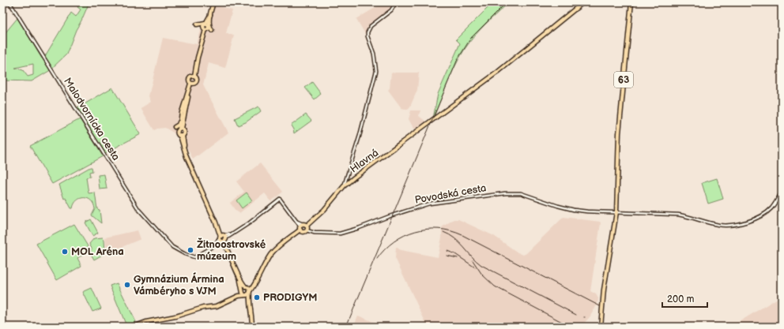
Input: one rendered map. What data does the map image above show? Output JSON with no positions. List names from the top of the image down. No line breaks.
{"streets":{"main road":["63","Hlavná"],"street":["Malodvornícka cesta","Povodská cesta"]},"crossings":[["63","Povodská cesta"],["Hlavná","Povodská cesta"]],"places":["Žitnoostrovské múzeum","MOL Aréna","Gymnázium Ármina Vámbéryho s VJM","PRODIGYM"],"scale_bar":"200 m"}
